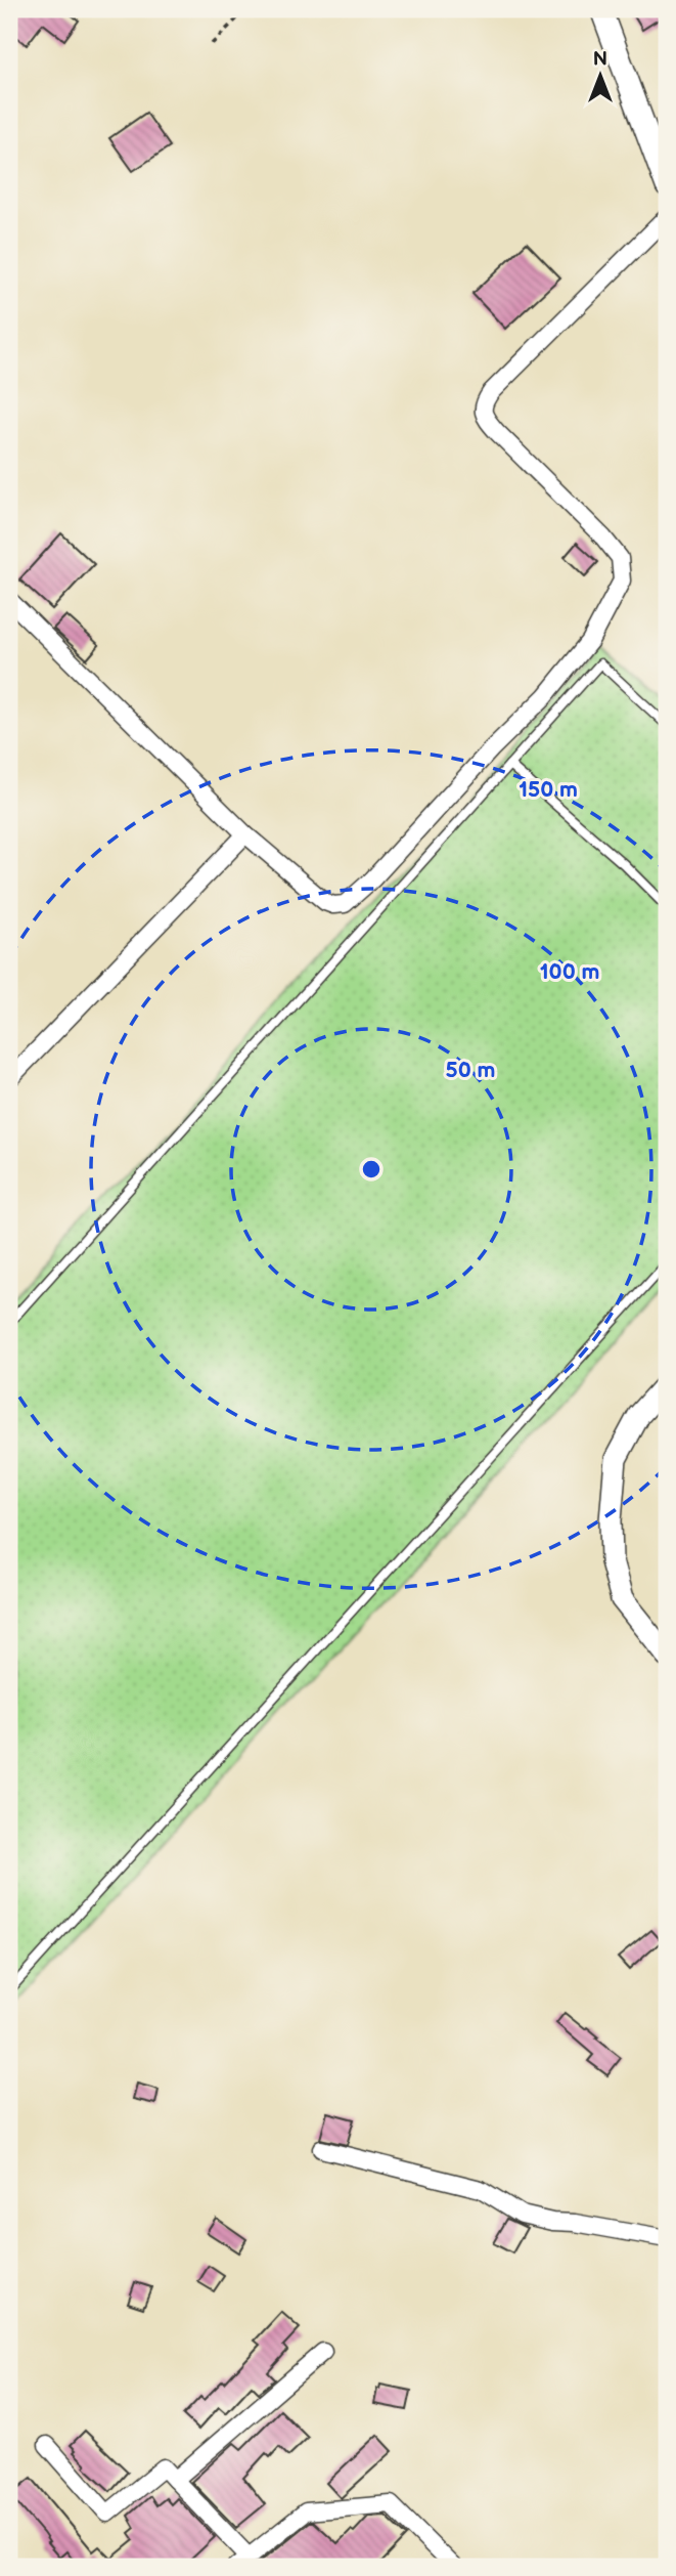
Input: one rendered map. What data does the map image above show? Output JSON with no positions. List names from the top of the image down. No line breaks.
{"north":"top","rings":["150 m","100 m","50 m"]}
